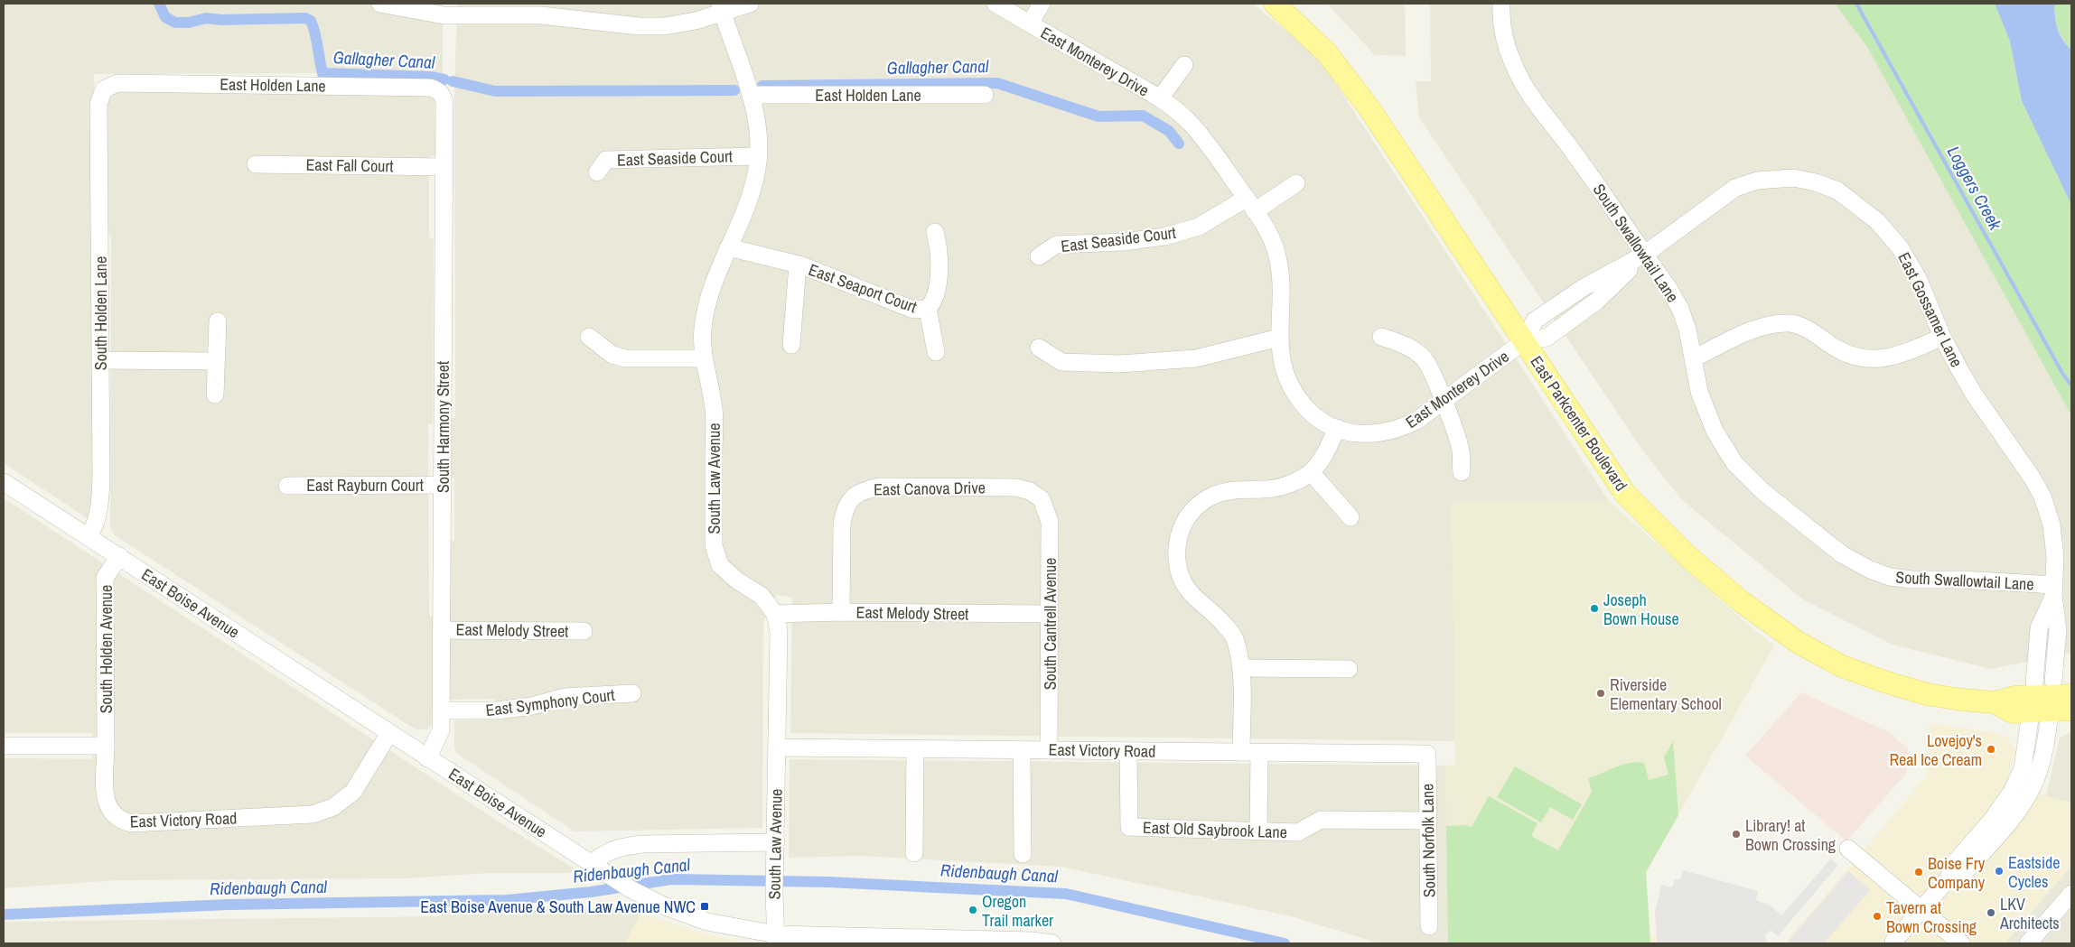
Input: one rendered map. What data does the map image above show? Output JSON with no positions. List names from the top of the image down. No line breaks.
{"streets":{"main road":["East Parkcenter Boulevard"],"street":["East Monterey Drive","East Holden Lane","East Seaside Court","East Fall Court","South Swallowtail Lane","East Seaport Court","East Gossamer Lane","South Holden Lane","South Harmony Street","South Law Avenue","East Rayburn Court","East Canova Drive","East Boise Avenue","East Melody Street","South Cantrell Avenue","South Holden Avenue","East Symphony Court","East Victory Road","East Old Saybrook Lane","South Norfolk Lane"]},"crossings":[["East Monterey Drive","East Seaside Court"],["East Monterey Drive","East Gossamer Lane"],["East Monterey Drive","East Parkcenter Boulevard"],["East Holden Lane","South Holden Lane"],["East Holden Lane","South Harmony Street"],["East Holden Lane","South Law Avenue"],["East Seaside Court","South Law Avenue"],["East Fall Court","South Harmony Street"],["South Swallowtail Lane","East Gossamer Lane"],["East Seaport Court","South Law Avenue"],["East Gossamer Lane","East Parkcenter Boulevard"],["South Holden Lane","East Boise Avenue"],["South Harmony Street","East Rayburn Court"],["South Harmony Street","East Boise Avenue"],["South Harmony Street","East Melody Street"],["South Harmony Street","East Symphony Court"],["South Law Avenue","East Boise Avenue"],["South Law Avenue","East Melody Street"],["South Law Avenue","East Victory Road"],["East Canova Drive","East Melody Street"],["East Canova Drive","South Cantrell Avenue"],["East Boise Avenue","South Holden Avenue"],["East Boise Avenue","East Victory Road"],["East Melody Street","South Cantrell Avenue"],["South Cantrell Avenue","East Victory Road"],["South Holden Avenue","East Victory Road"],["East Victory Road","East Old Saybrook Lane"],["East Victory Road","South Norfolk Lane"],["East Old Saybrook Lane","South Norfolk Lane"]],"water":["Gallagher Canal","Loggers Creek","Ridenbaugh Canal"],"places":{"other":["Joseph Bown House","Riverside Elementary School","Lovejoy's Real Ice Cream","Library! at Bown Crossing","Eastside Cycles","Boise Fry Company","Oregon Trail marker","LKV Architects","Tavern at Bown Crossing"],"transit":["East Boise Avenue & South Law Avenue NWC"]}}
